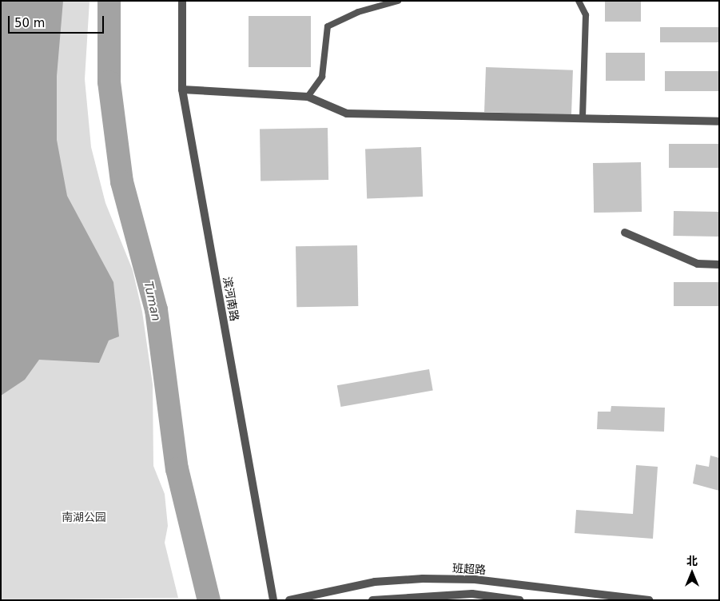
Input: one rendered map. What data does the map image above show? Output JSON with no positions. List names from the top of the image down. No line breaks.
{"streets":{"street":["滨河南路","班超路"]},"water":["Tuman"],"parks":["南湖公园"],"scale_bar":"50 m","north":"top"}
